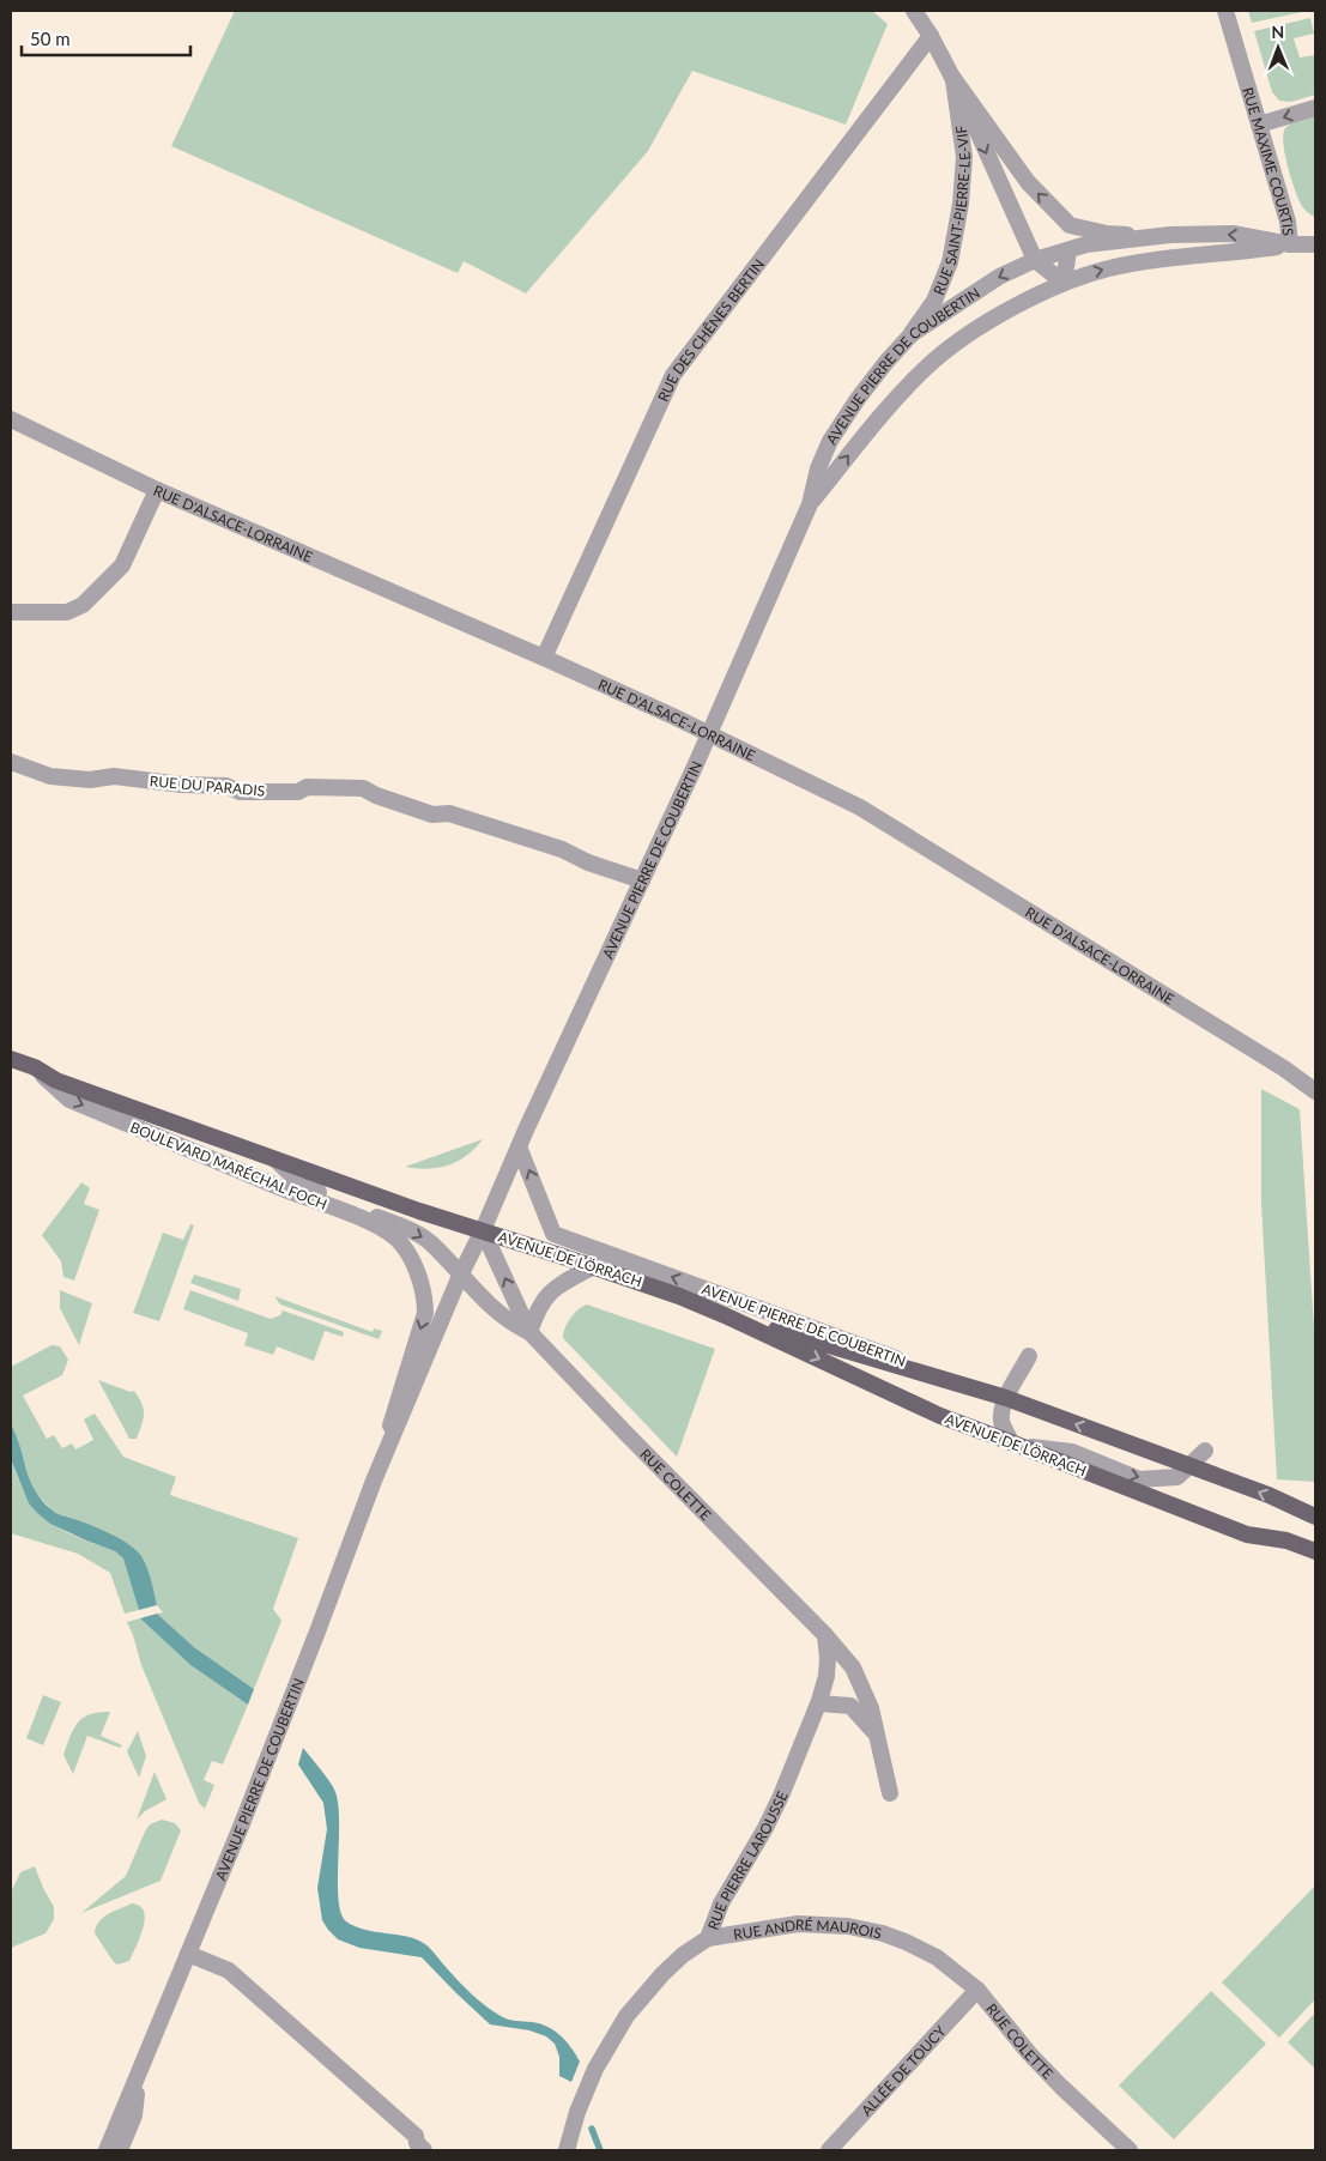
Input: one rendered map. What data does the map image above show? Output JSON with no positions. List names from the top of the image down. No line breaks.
{"streets":{"main road":["BOULEVARD MARÉCHAL FOCH","AVENUE DE LÖRRACH"],"street":["RUE MAXIME COURTIS","RUE SAINT-PIERRE-LE-VIF","RUE DES CHÊNES BERTIN","AVENUE PIERRE DE COUBERTIN","RUE D'ALSACE-LORRAINE","RUE DU PARADIS","RUE COLETTE","RUE PIERRE LAROUSSE","RUE ANDRÉ MAUROIS","ALLÉE DE TOUCY"]},"crossings":[["RUE MAXIME COURTIS","AVENUE PIERRE DE COUBERTIN"],["RUE SAINT-PIERRE-LE-VIF","RUE DES CHÊNES BERTIN"],["RUE SAINT-PIERRE-LE-VIF","AVENUE PIERRE DE COUBERTIN"],["RUE DES CHÊNES BERTIN","RUE D'ALSACE-LORRAINE"],["AVENUE PIERRE DE COUBERTIN","RUE D'ALSACE-LORRAINE"],["AVENUE PIERRE DE COUBERTIN","RUE DU PARADIS"],["AVENUE PIERRE DE COUBERTIN","BOULEVARD MARÉCHAL FOCH"],["AVENUE PIERRE DE COUBERTIN","AVENUE DE LÖRRACH"],["AVENUE PIERRE DE COUBERTIN","RUE COLETTE"],["BOULEVARD MARÉCHAL FOCH","AVENUE DE LÖRRACH"],["BOULEVARD MARÉCHAL FOCH","RUE COLETTE"],["AVENUE DE LÖRRACH","RUE COLETTE"],["RUE COLETTE","RUE PIERRE LAROUSSE"],["RUE COLETTE","RUE ANDRÉ MAUROIS"],["RUE COLETTE","ALLÉE DE TOUCY"],["RUE PIERRE LAROUSSE","RUE ANDRÉ MAUROIS"]],"scale_bar":"50 m","north":"top"}
